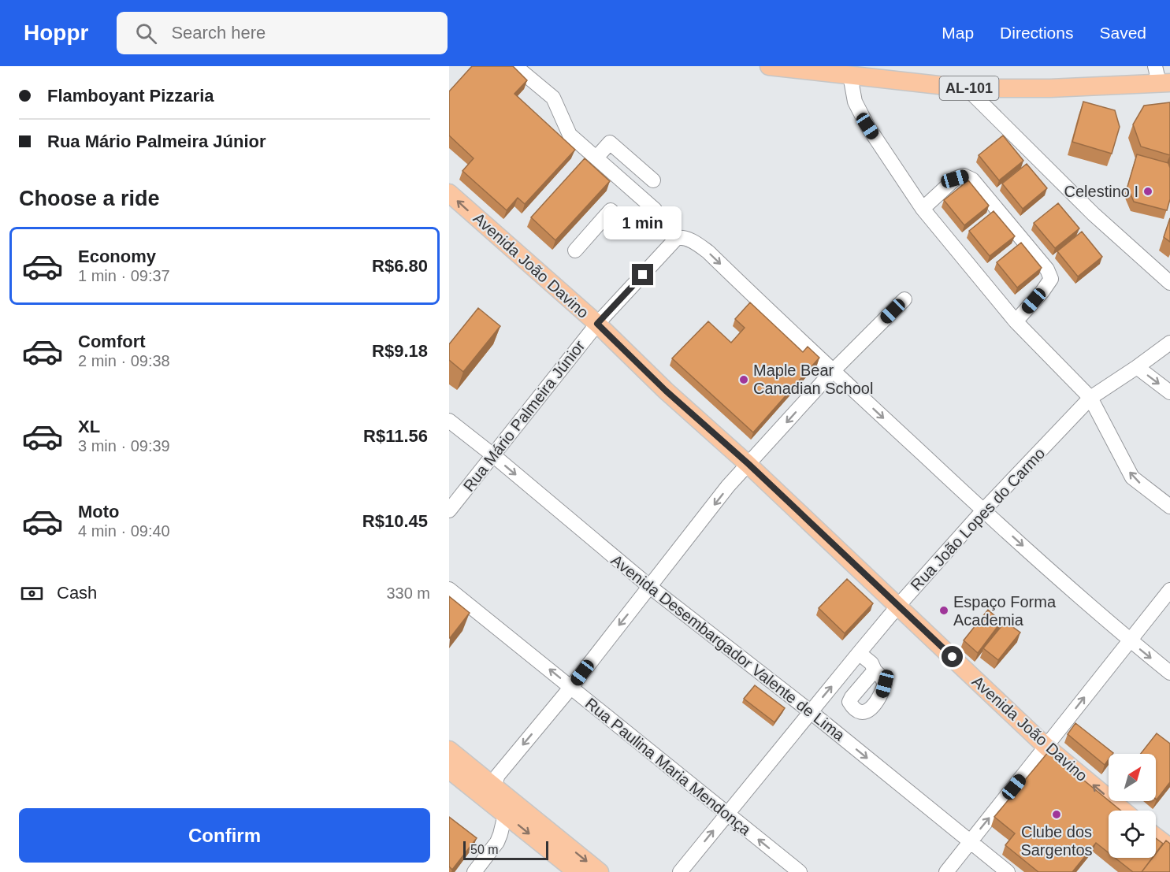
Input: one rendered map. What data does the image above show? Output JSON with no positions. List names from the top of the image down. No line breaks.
{"streets":{"main road":["AL-101","Avenida João Davino"],"street":["Rua Mário Palmeira Júnior","Rua João Lopes do Carmo","Avenida Desembargador Valente de Lima","Rua Paulina Maria Mendonça"]},"crossings":[["Avenida João Davino","Rua Mário Palmeira Júnior"],["Avenida João Davino","Rua João Lopes do Carmo"],["Rua Mário Palmeira Júnior","Avenida Desembargador Valente de Lima"],["Rua João Lopes do Carmo","Avenida Desembargador Valente de Lima"],["Rua João Lopes do Carmo","Rua Paulina Maria Mendonça"]],"one_way":["Avenida Desembargador Valente de Lima","Rua Paulina Maria Mendonça"],"places":["Celestino I","Maple Bear Canadian School","Espaço Forma Academia","Clube dos Sargentos"],"scale_bar":"50 m","north":"top right","page":{"header":"Hoppr","search":"Search here","nav":["Map","Directions","Saved"],"banner":["Flamboyant Pizzaria","Rua Mário Palmeira Júnior"],"heading":"Choose a ride","bubble":"1 min","list":[{"name":"Economy","note":"1 min · 09:37","value":"R$6.80"},{"name":"Comfort","note":"2 min · 09:38","value":"R$9.18"},{"name":"XL","note":"3 min · 09:39","value":"R$11.56"},{"name":"Moto","note":"4 min · 09:40","value":"R$10.45"}],"pay":["Cash","330 m"],"buttons":"Confirm","scale":"50 m"}}
